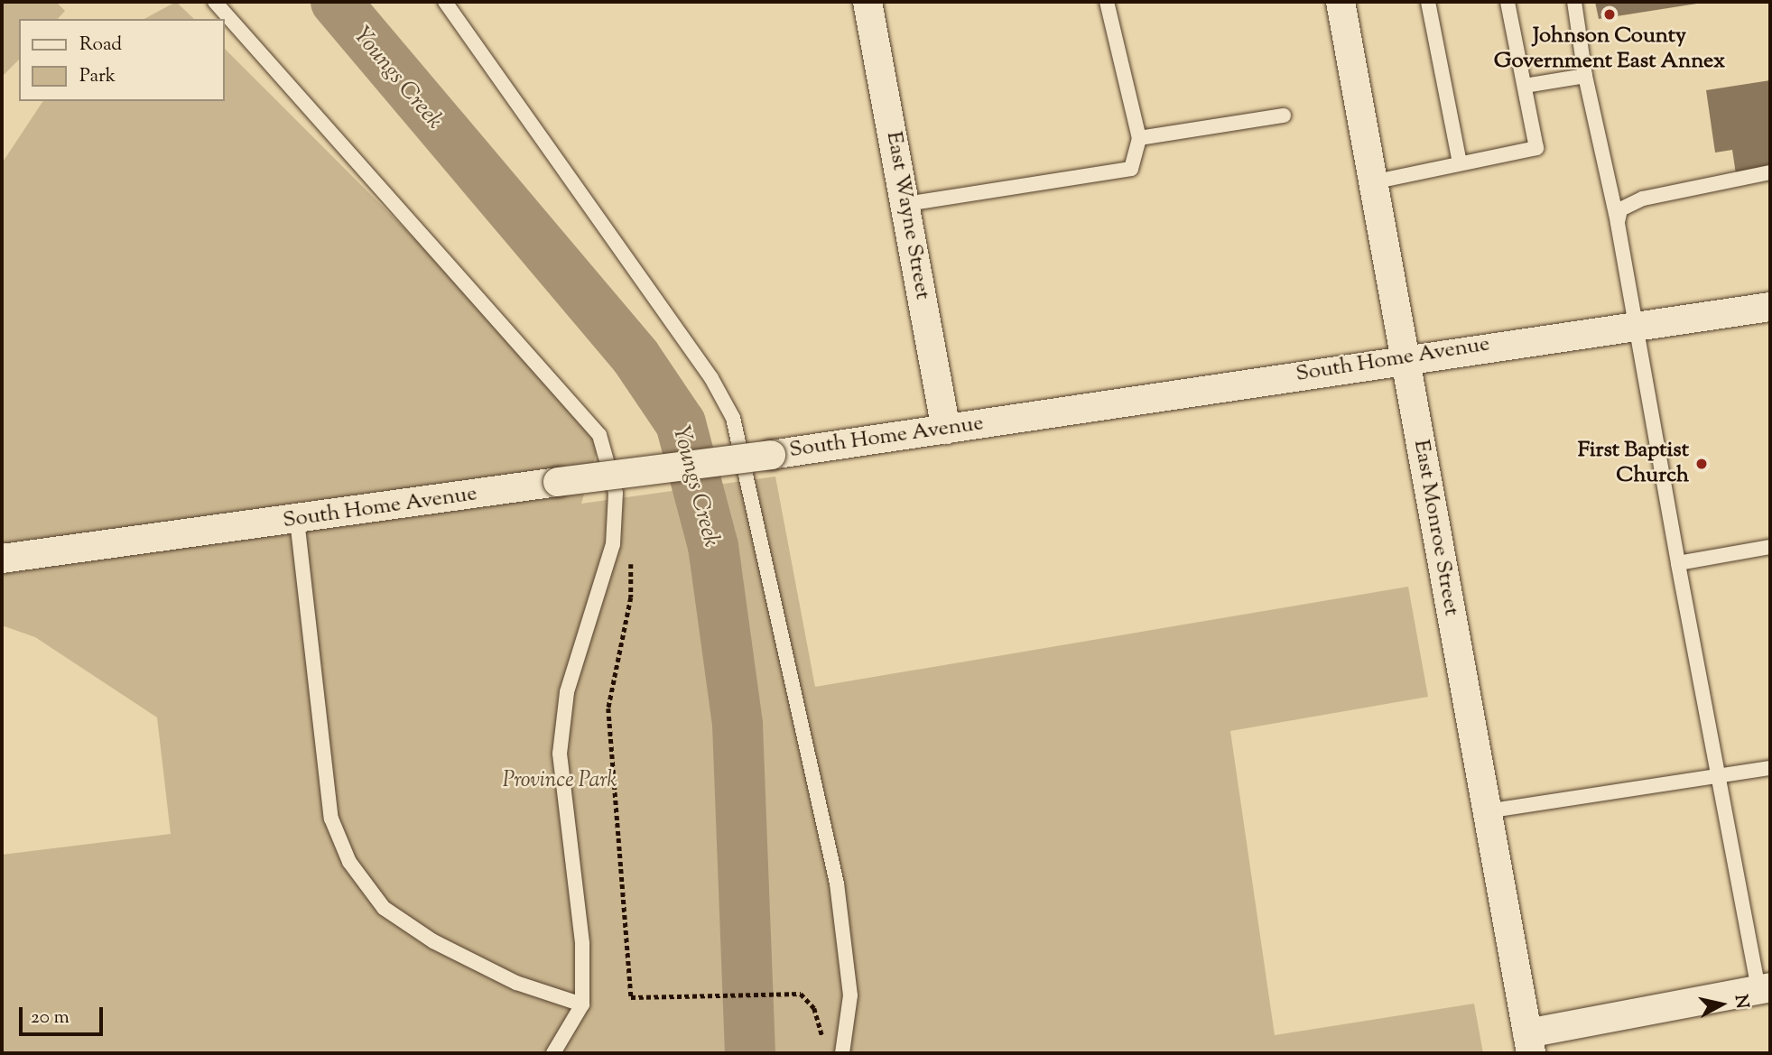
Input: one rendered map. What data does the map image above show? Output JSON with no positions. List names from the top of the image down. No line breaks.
{"streets":{"street":["East Wayne Street","South Home Avenue","East Monroe Street"]},"crossings":[["East Wayne Street","South Home Avenue"],["South Home Avenue","East Monroe Street"]],"water":["Youngs Creek"],"parks":["Province Park"],"places":["Johnson County Government East Annex","First Baptist Church"],"legend":["Road","Park"],"scale_bar":"20 m","north":"right"}
